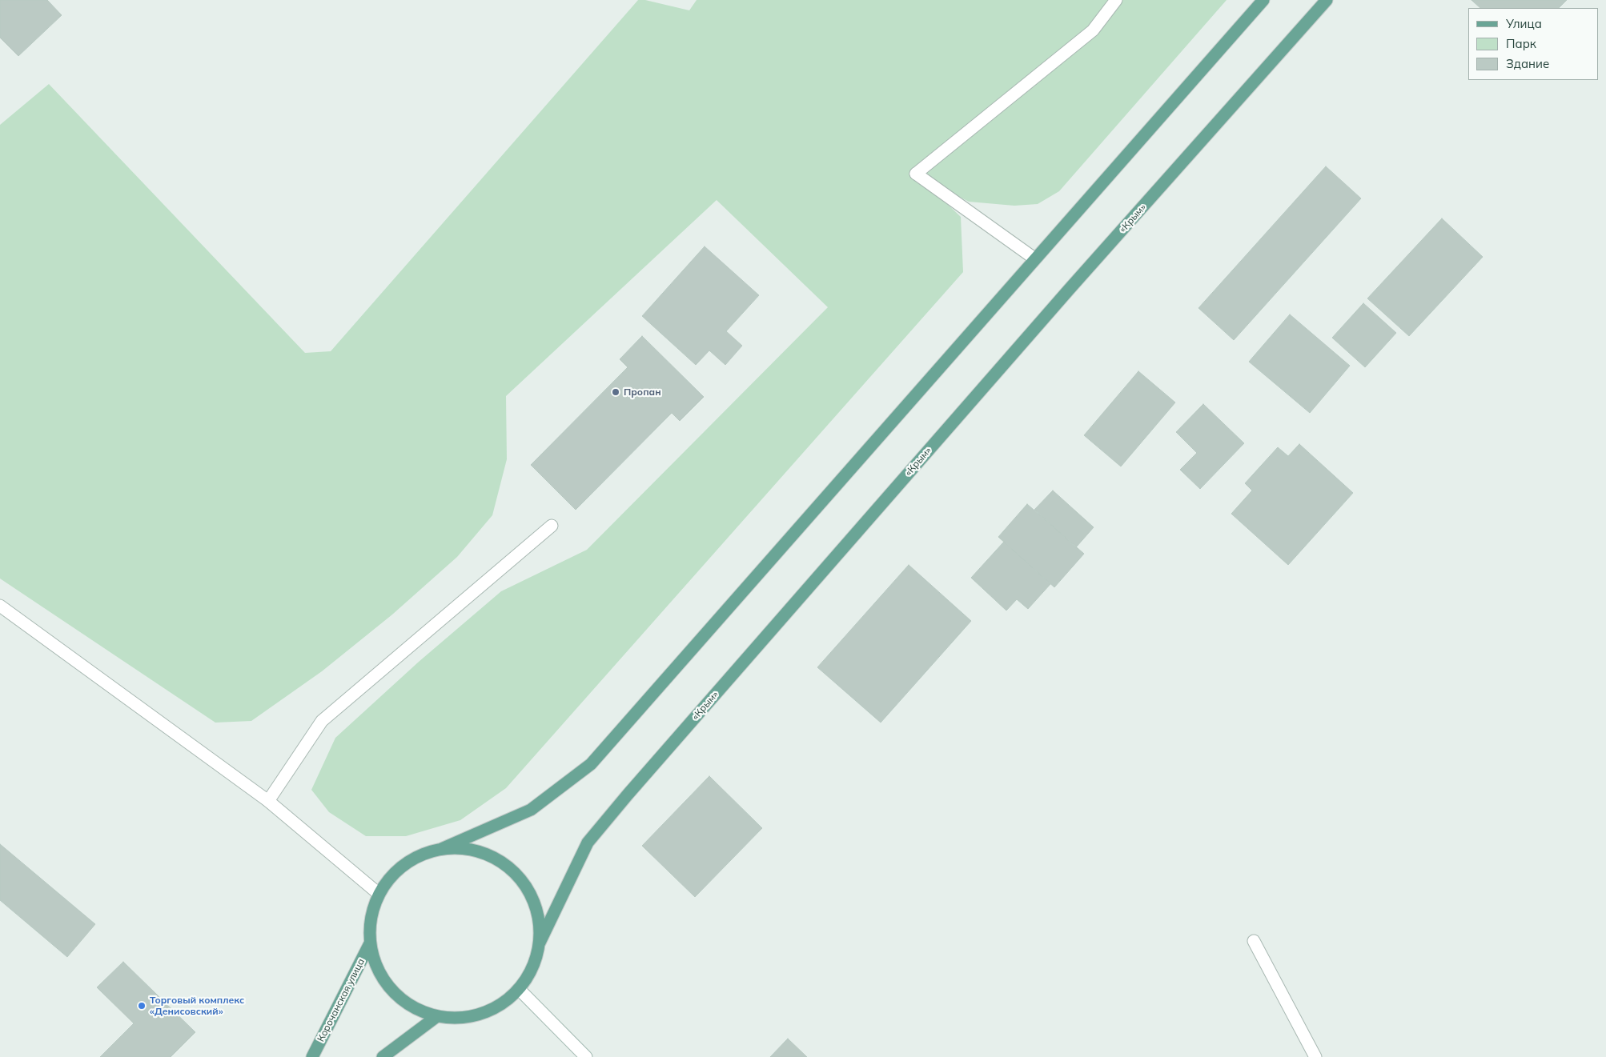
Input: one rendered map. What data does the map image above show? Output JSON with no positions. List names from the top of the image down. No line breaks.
{"streets":{"main road":["«Крым»","Корочанская улица"]},"places":["Пропан","Торговый комплекс «Денисовский»"],"legend":["Улица","Парк","Здание"]}
